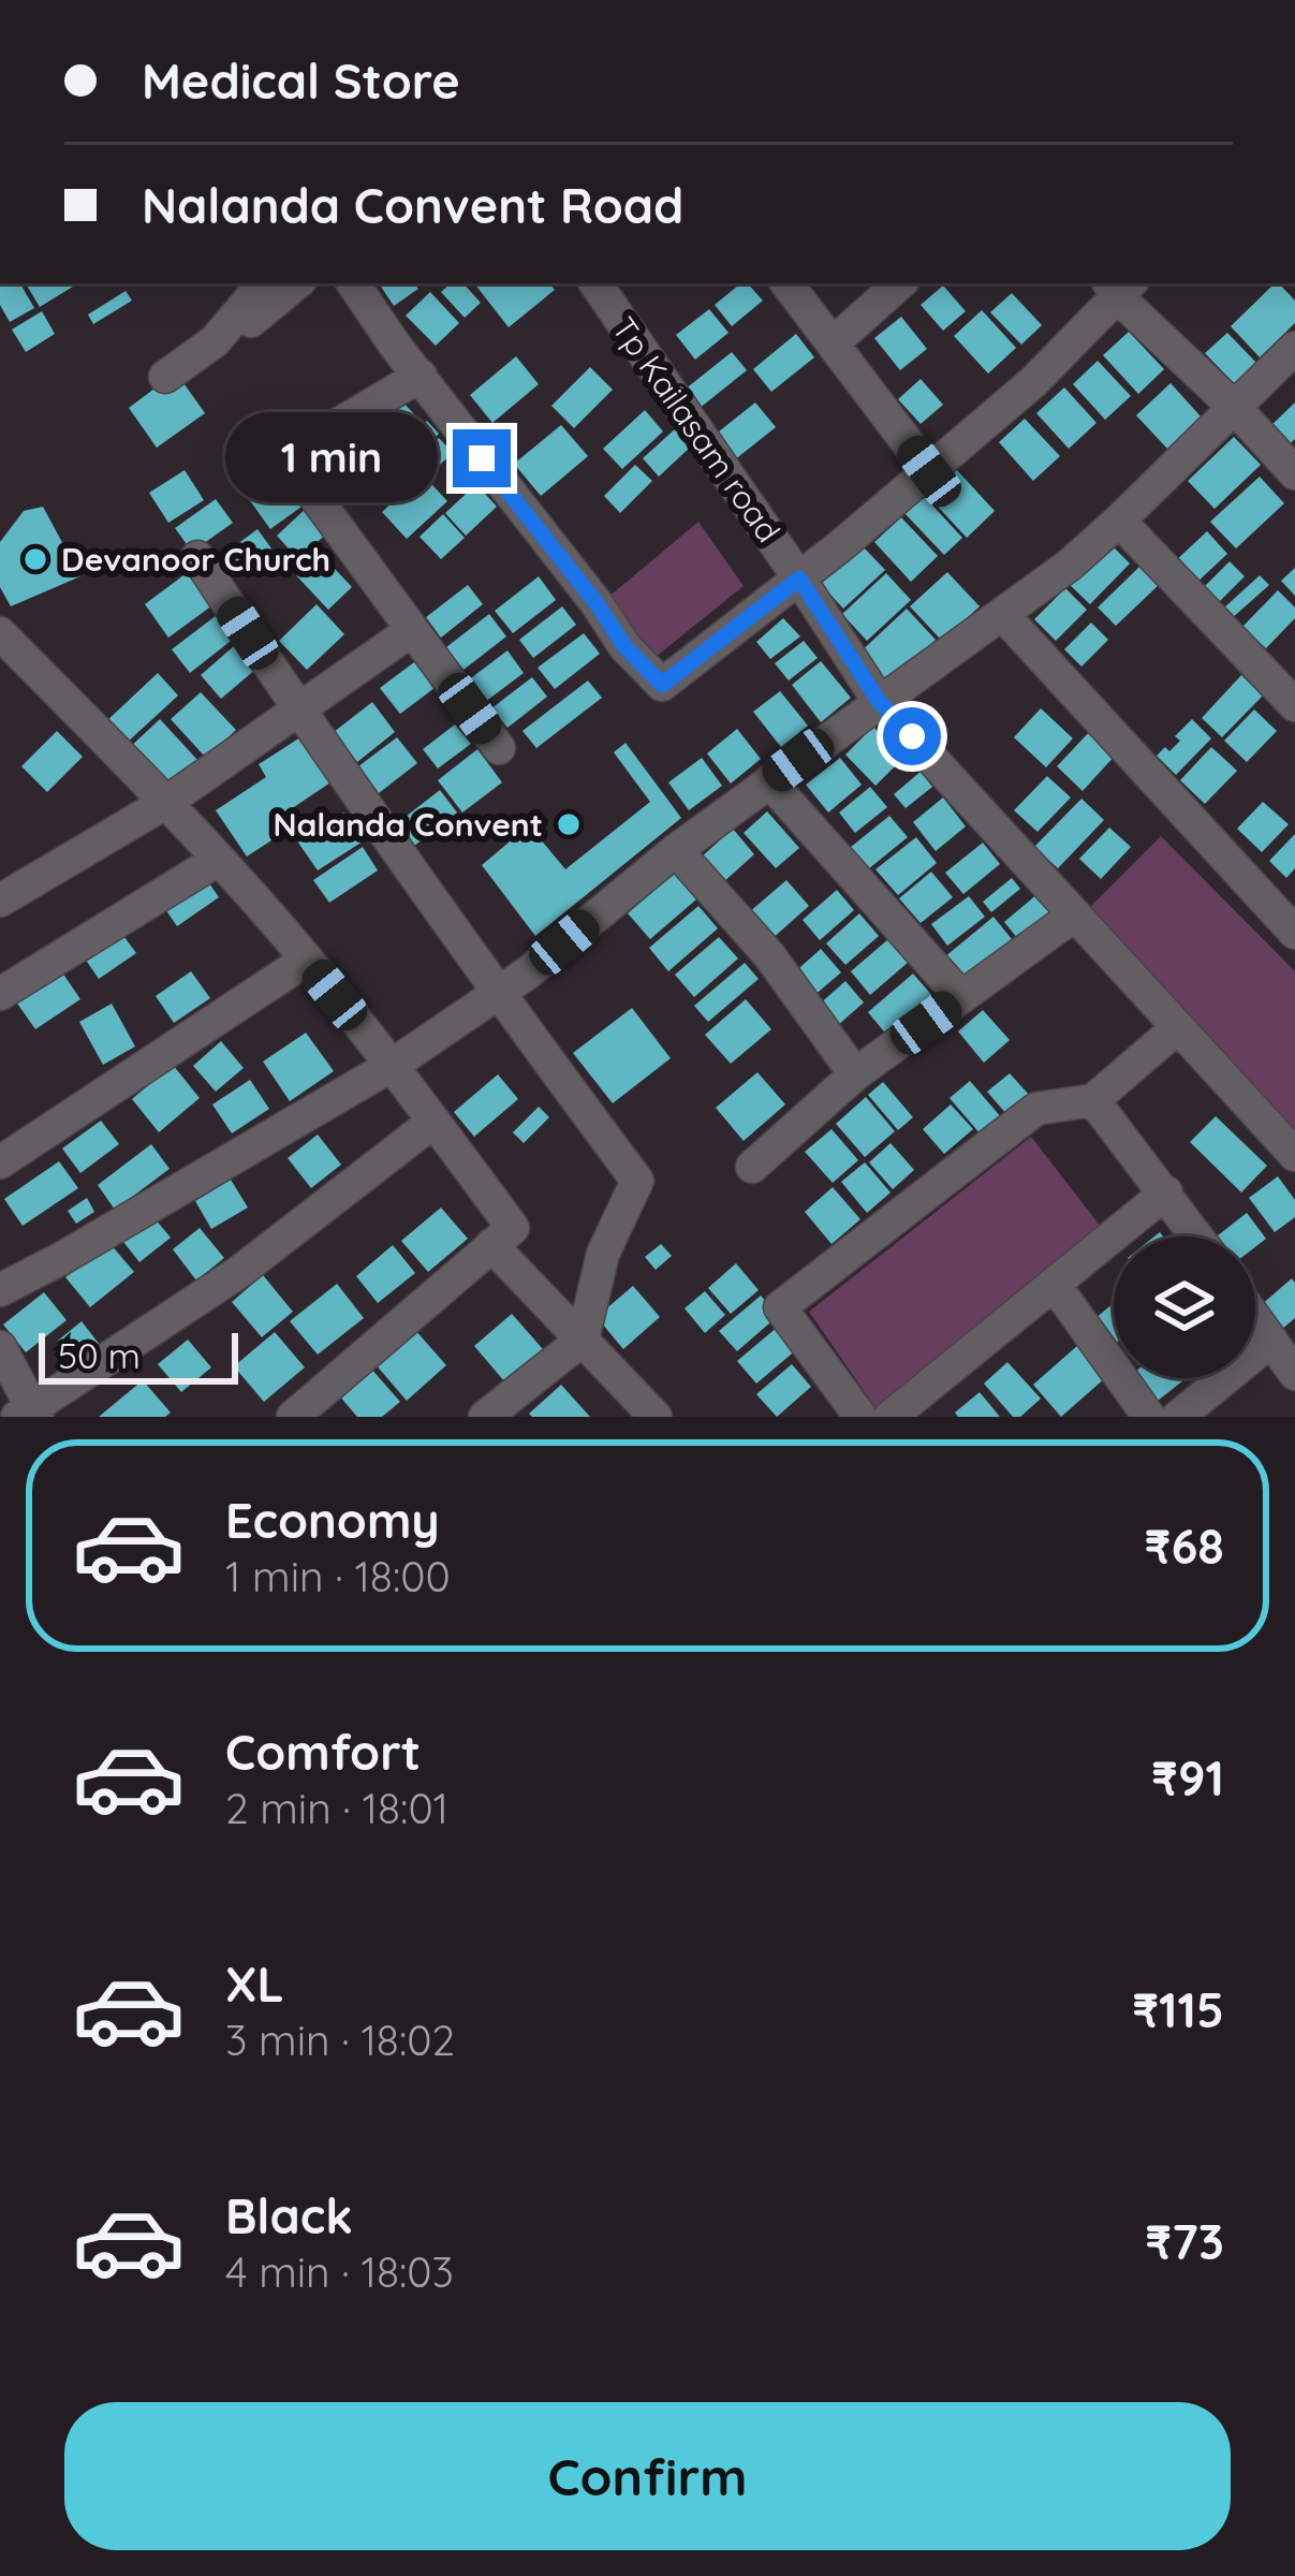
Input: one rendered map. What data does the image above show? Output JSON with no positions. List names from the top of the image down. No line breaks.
{"streets":{"street":["Tp Kailasam road"]},"places":["Devanoor Church","Nalanda Convent"],"scale_bar":"50 m","page":{"banner":["Medical Store","Nalanda Convent Road"],"bubble":"1 min","scale":"50 m","list":[{"name":"Economy","note":"1 min · 18:00","value":"₹68"},{"name":"Comfort","note":"2 min · 18:01","value":"₹91"},{"name":"XL","note":"3 min · 18:02","value":"₹115"},{"name":"Black","note":"4 min · 18:03","value":"₹73"}],"buttons":"Confirm"}}
